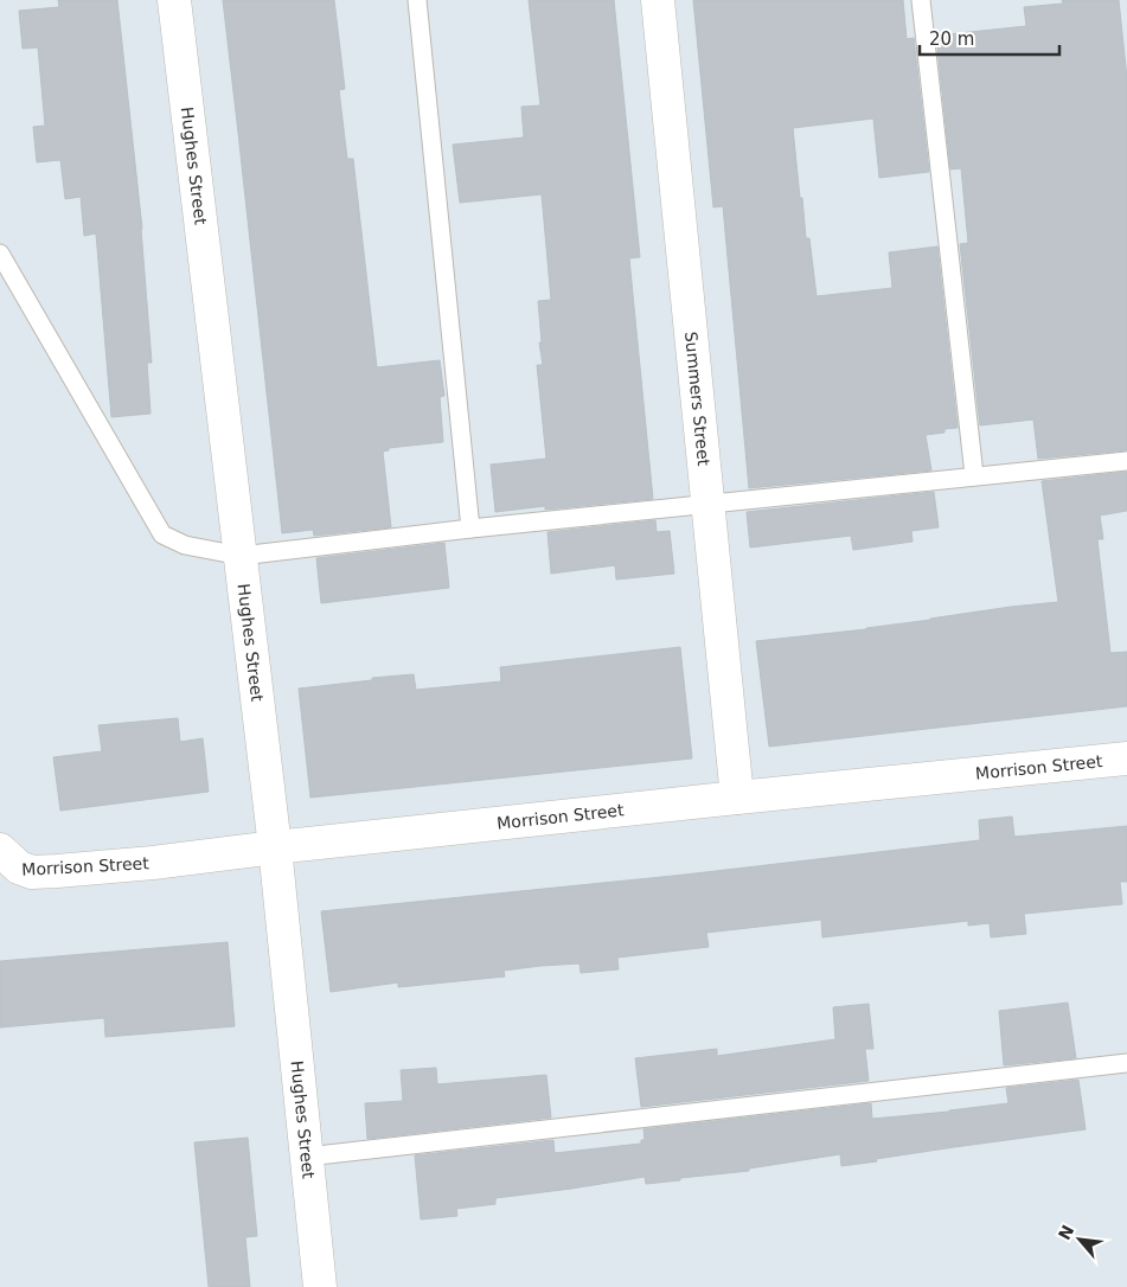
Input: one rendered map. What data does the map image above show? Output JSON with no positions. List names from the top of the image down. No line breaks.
{"streets":{"street":["Hughes Street","Summers Street","Morrison Street"]},"crossings":[["Hughes Street","Morrison Street"],["Summers Street","Morrison Street"]],"scale_bar":"20 m","north":"top left"}
